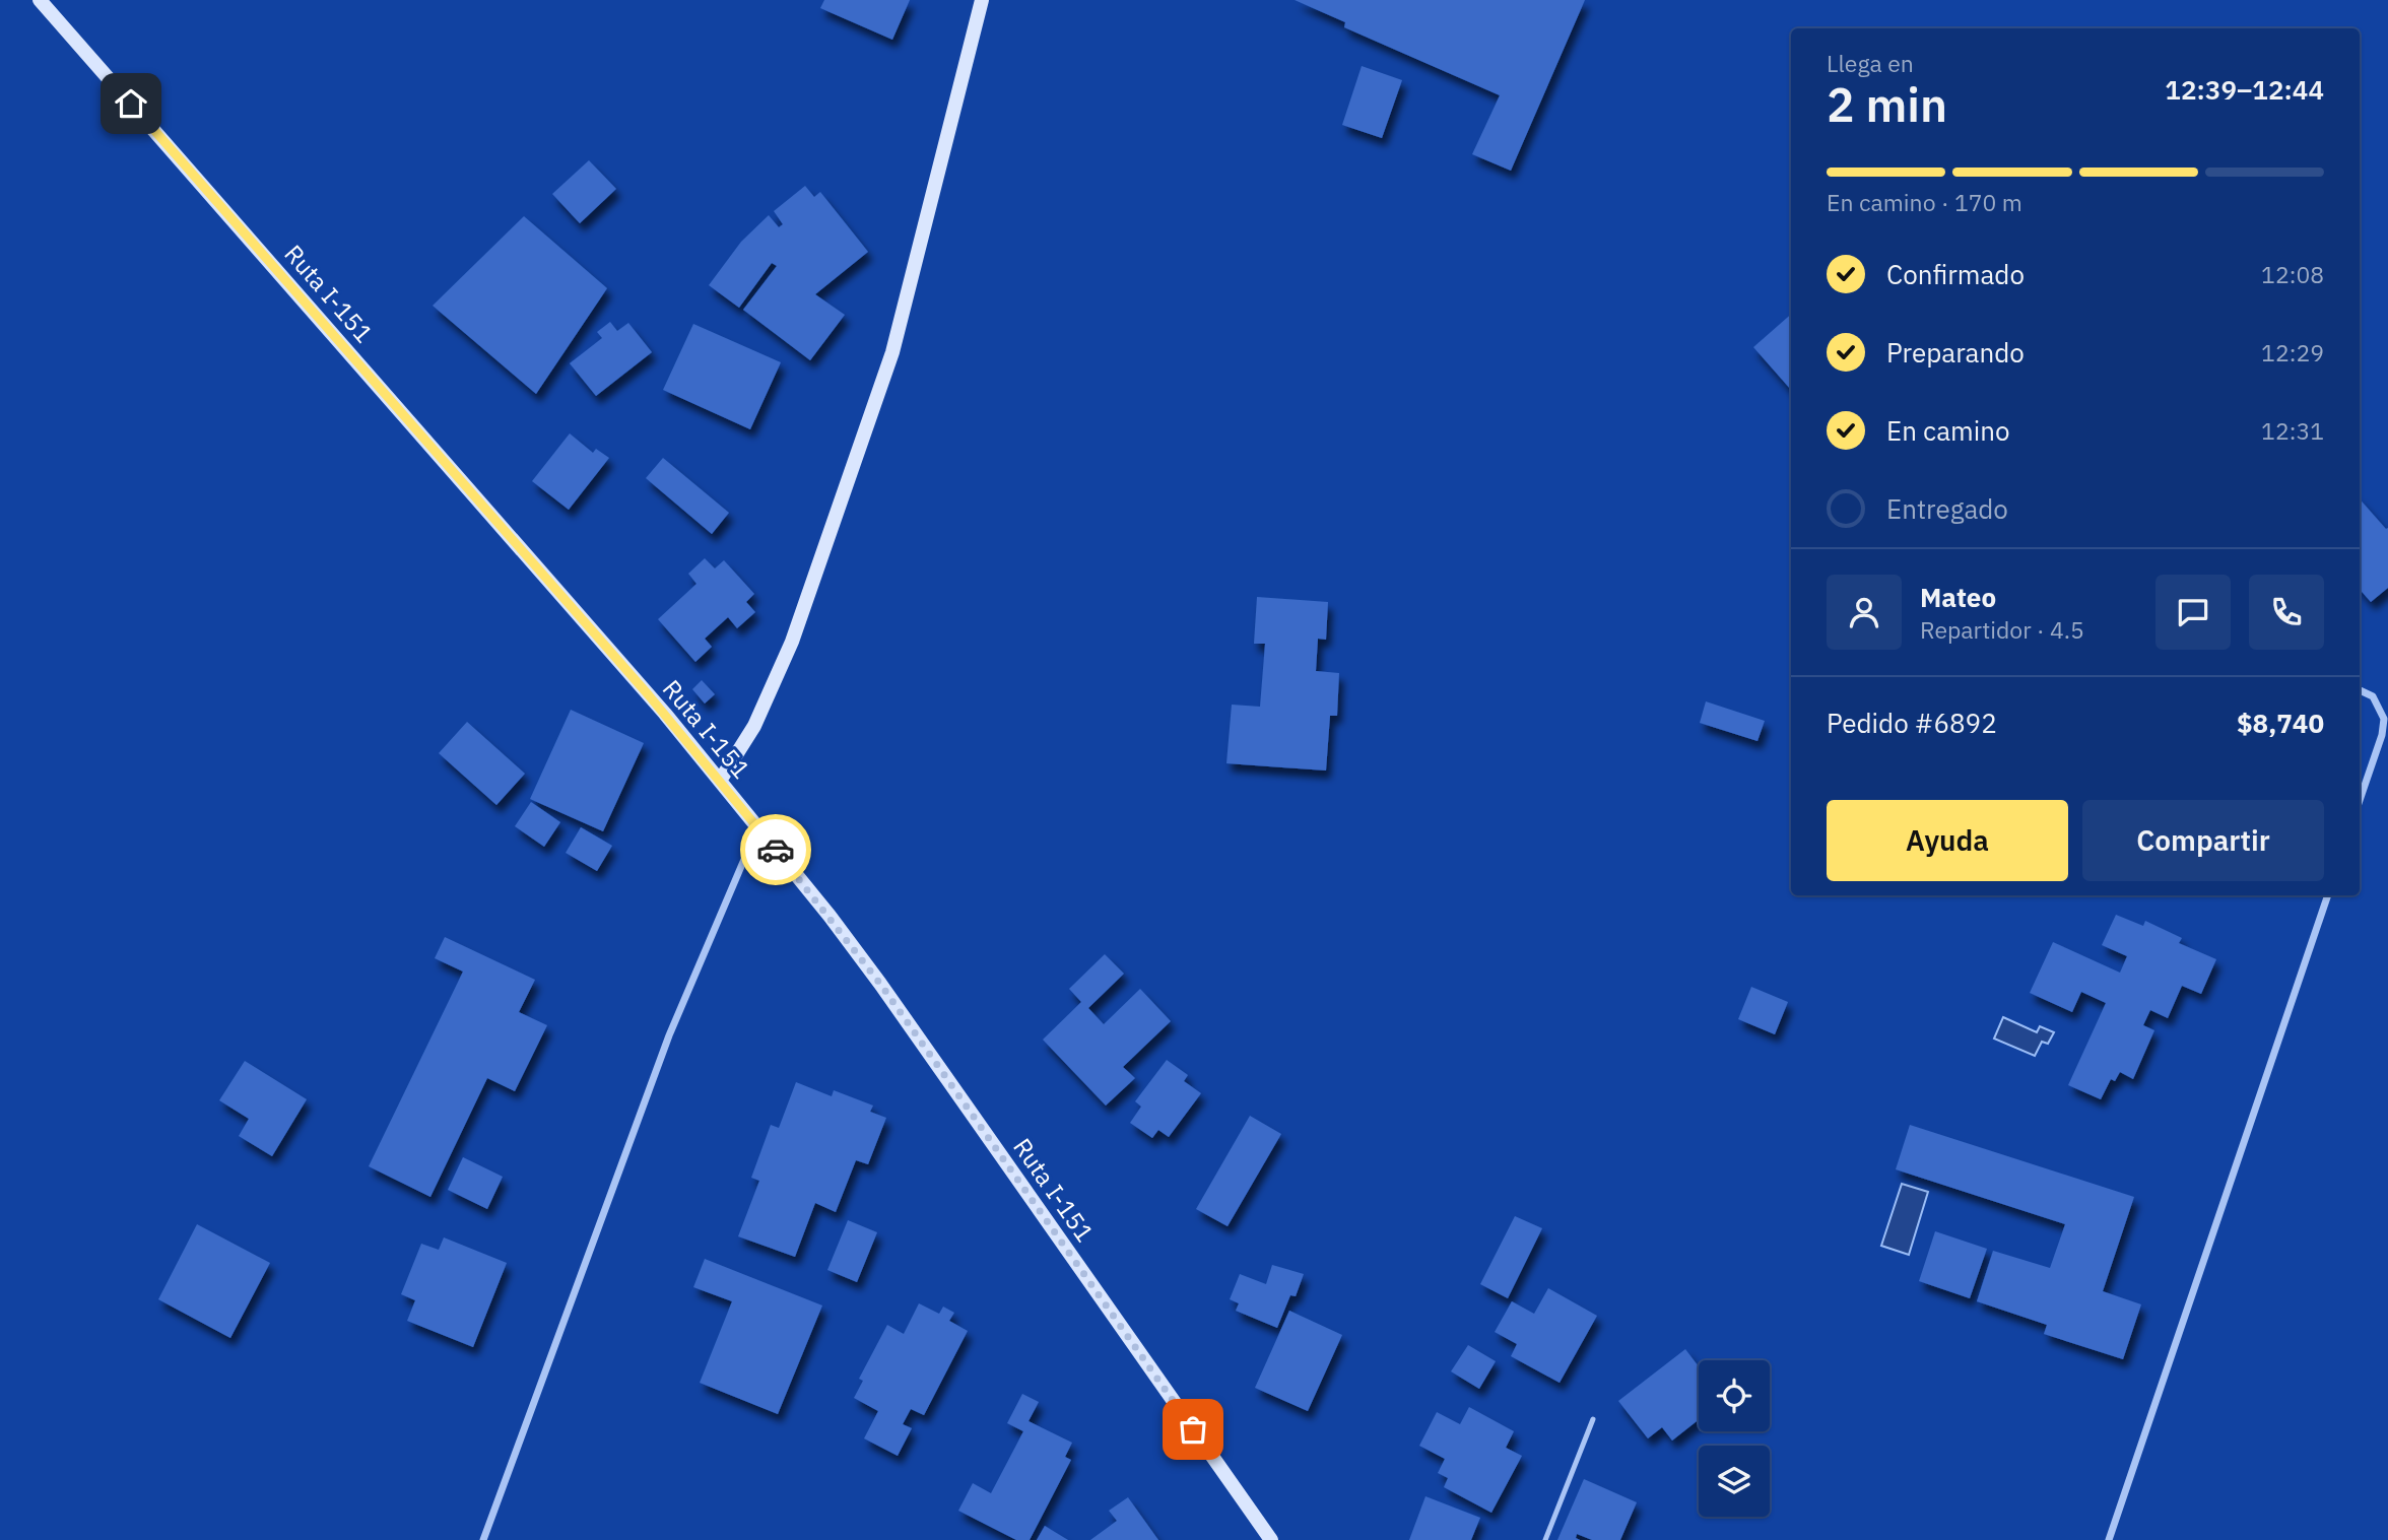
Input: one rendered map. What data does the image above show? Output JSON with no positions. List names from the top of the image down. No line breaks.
{"streets":{"street":["Ruta I-151"]},"page":{"heading":["2 min","Llega en","12:39–12:44"],"panel":["Mateo","Repartidor · 4.5","Pedido #6892","$8,740"],"bar":"En camino · 170 m","list":[["Confirmado","12:08"],["Preparando","12:29"],["En camino","12:31"],"Entregado"],"buttons":["Ayuda","Compartir"]}}
